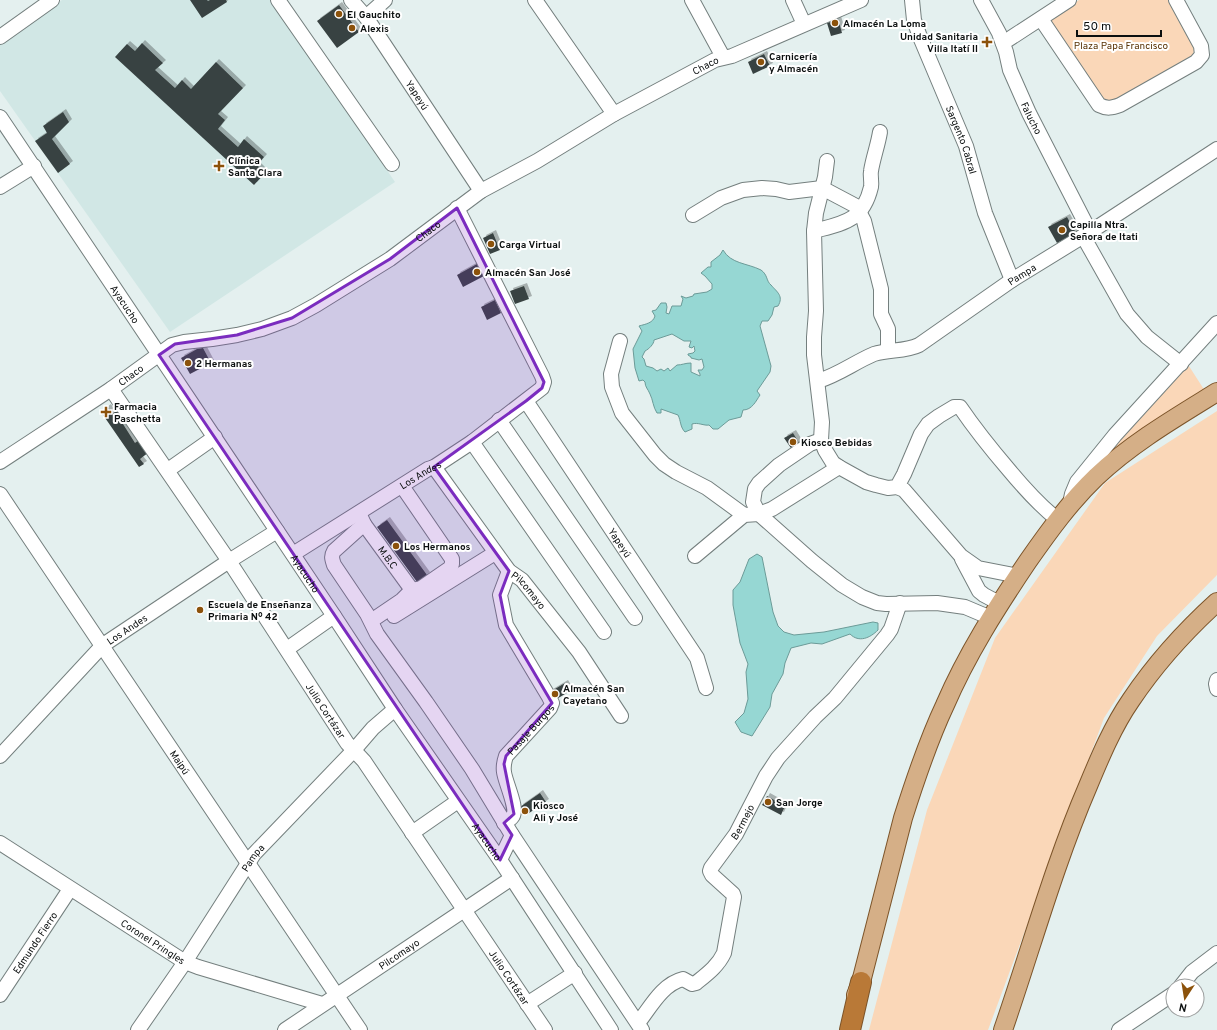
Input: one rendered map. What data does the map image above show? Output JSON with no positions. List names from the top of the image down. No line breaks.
{"streets":{"street":["Chaco","Yapeyú","Falucho","Sargento Cabral","Pampa","Ayacucho","Los Andes","M.B.C","Pilcomayo","Julio Cortázar","Pasaje Burgos","Maipú","Bermejo","Coronel Pringles","Edmundo Fierro"]},"crossings":[["Chaco","Yapeyú"],["Chaco","Ayacucho"],["Chaco","Los Andes"],["Chaco","Julio Cortázar"],["Yapeyú","Los Andes"],["Falucho","Pampa"],["Sargento Cabral","Pampa"],["Pampa","Ayacucho"],["Pampa","Julio Cortázar"],["Pampa","Maipú"],["Pampa","Coronel Pringles"],["Ayacucho","Los Andes"],["Ayacucho","Pilcomayo"],["Los Andes","M.B.C"],["Los Andes","Pilcomayo"],["Los Andes","Julio Cortázar"],["Los Andes","Maipú"],["Pilcomayo","Julio Cortázar"],["Pilcomayo","Pasaje Burgos"],["Pilcomayo","Maipú"],["Pilcomayo","Coronel Pringles"],["Coronel Pringles","Edmundo Fierro"]],"parks":["Plaza Papa Francisco"],"places":{"other":["El Gauchito","Almacén La Loma","Alexis","Carnicería y Almacén","Capilla Ntra. Señora de Itati","Carga Virtual","Almacén San José","2 Hermanas","Kiosco Bebidas","Los Hermanos","Escuela de Enseñanza Primaria Nº 42","Almacén San Cayetano","San Jorge","Kiosco Ali y José"],"health":["Unidad Sanitaria Villa Itatí II","Clínica Santa Clara","Farmacia Paschetta"]},"scale_bar":"50 m","north":"bottom"}
